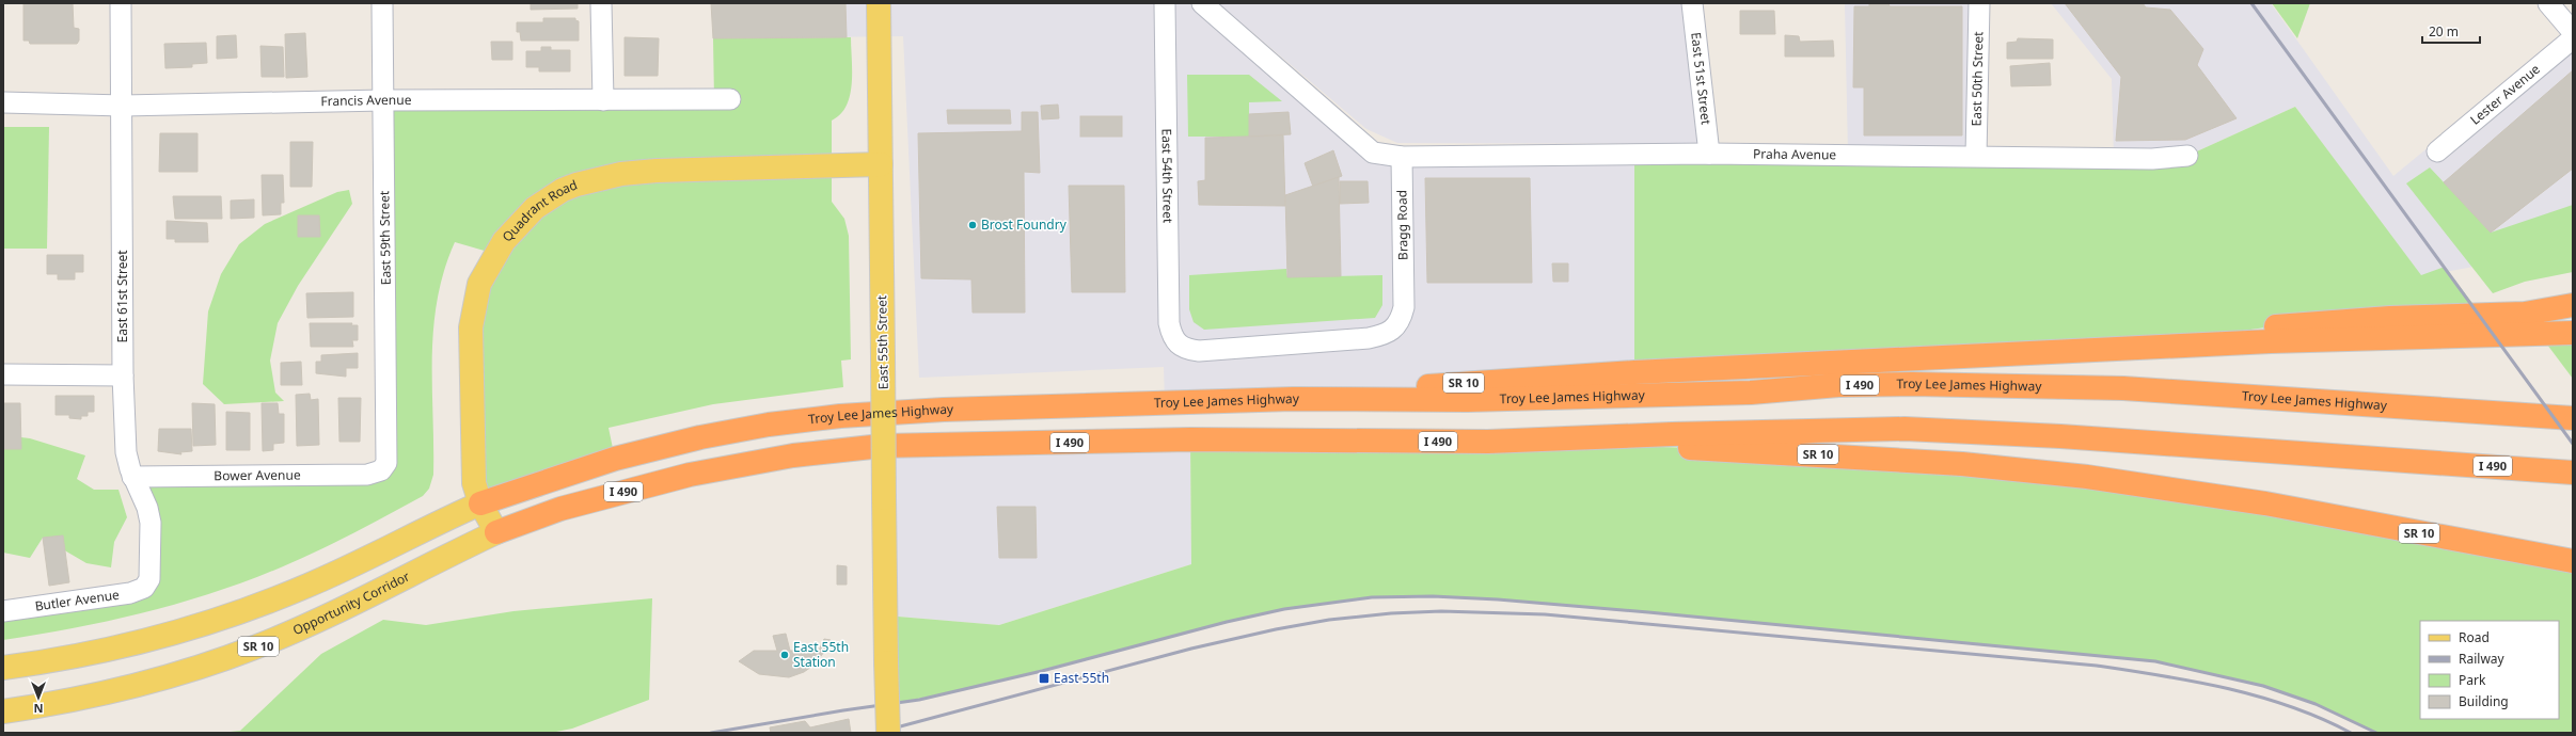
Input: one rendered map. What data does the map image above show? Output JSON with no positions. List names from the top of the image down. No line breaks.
{"streets":{"highway":["SR 10","I 490","Troy Lee James Highway"],"main road":["Quadrant Road","East 55th Street","Opportunity Corridor"],"street":["East 51st Street","East 50th Street","Lester Avenue","Francis Avenue","Praha Avenue","East 54th Street","Bragg Road","East 59th Street","East 61st Street","Bower Avenue","Butler Avenue"]},"crossings":[["East 51st Street","Praha Avenue"],["East 50th Street","Praha Avenue"],["Francis Avenue","East 59th Street"],["Francis Avenue","East 61st Street"],["Praha Avenue","Bragg Road"],["East 54th Street","Bragg Road"],["Quadrant Road","East 55th Street"],["Quadrant Road","I 490"],["Quadrant Road","Troy Lee James Highway"],["Quadrant Road","Opportunity Corridor"],["East 59th Street","Bower Avenue"],["East 61st Street","Bower Avenue"],["East 61st Street","Butler Avenue"],["SR 10","I 490"],["SR 10","Troy Lee James Highway"],["I 490","Opportunity Corridor"]],"places":{"other":["Brost Foundry","East 55th Station"],"transit":["East 55th"]},"legend":["Road","Railway","Park","Building"],"scale_bar":"20 m","north":"bottom"}
